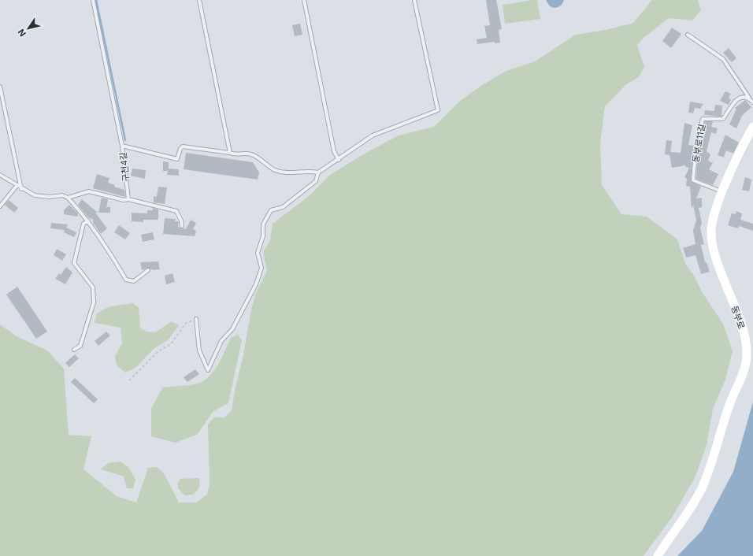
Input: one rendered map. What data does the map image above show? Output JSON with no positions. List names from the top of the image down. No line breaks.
{"streets":{"street":["동부로"],"lane":["동부로11길","구천4길"]},"crossings":[["동부로11길","동부로"]],"north":"bottom left"}
